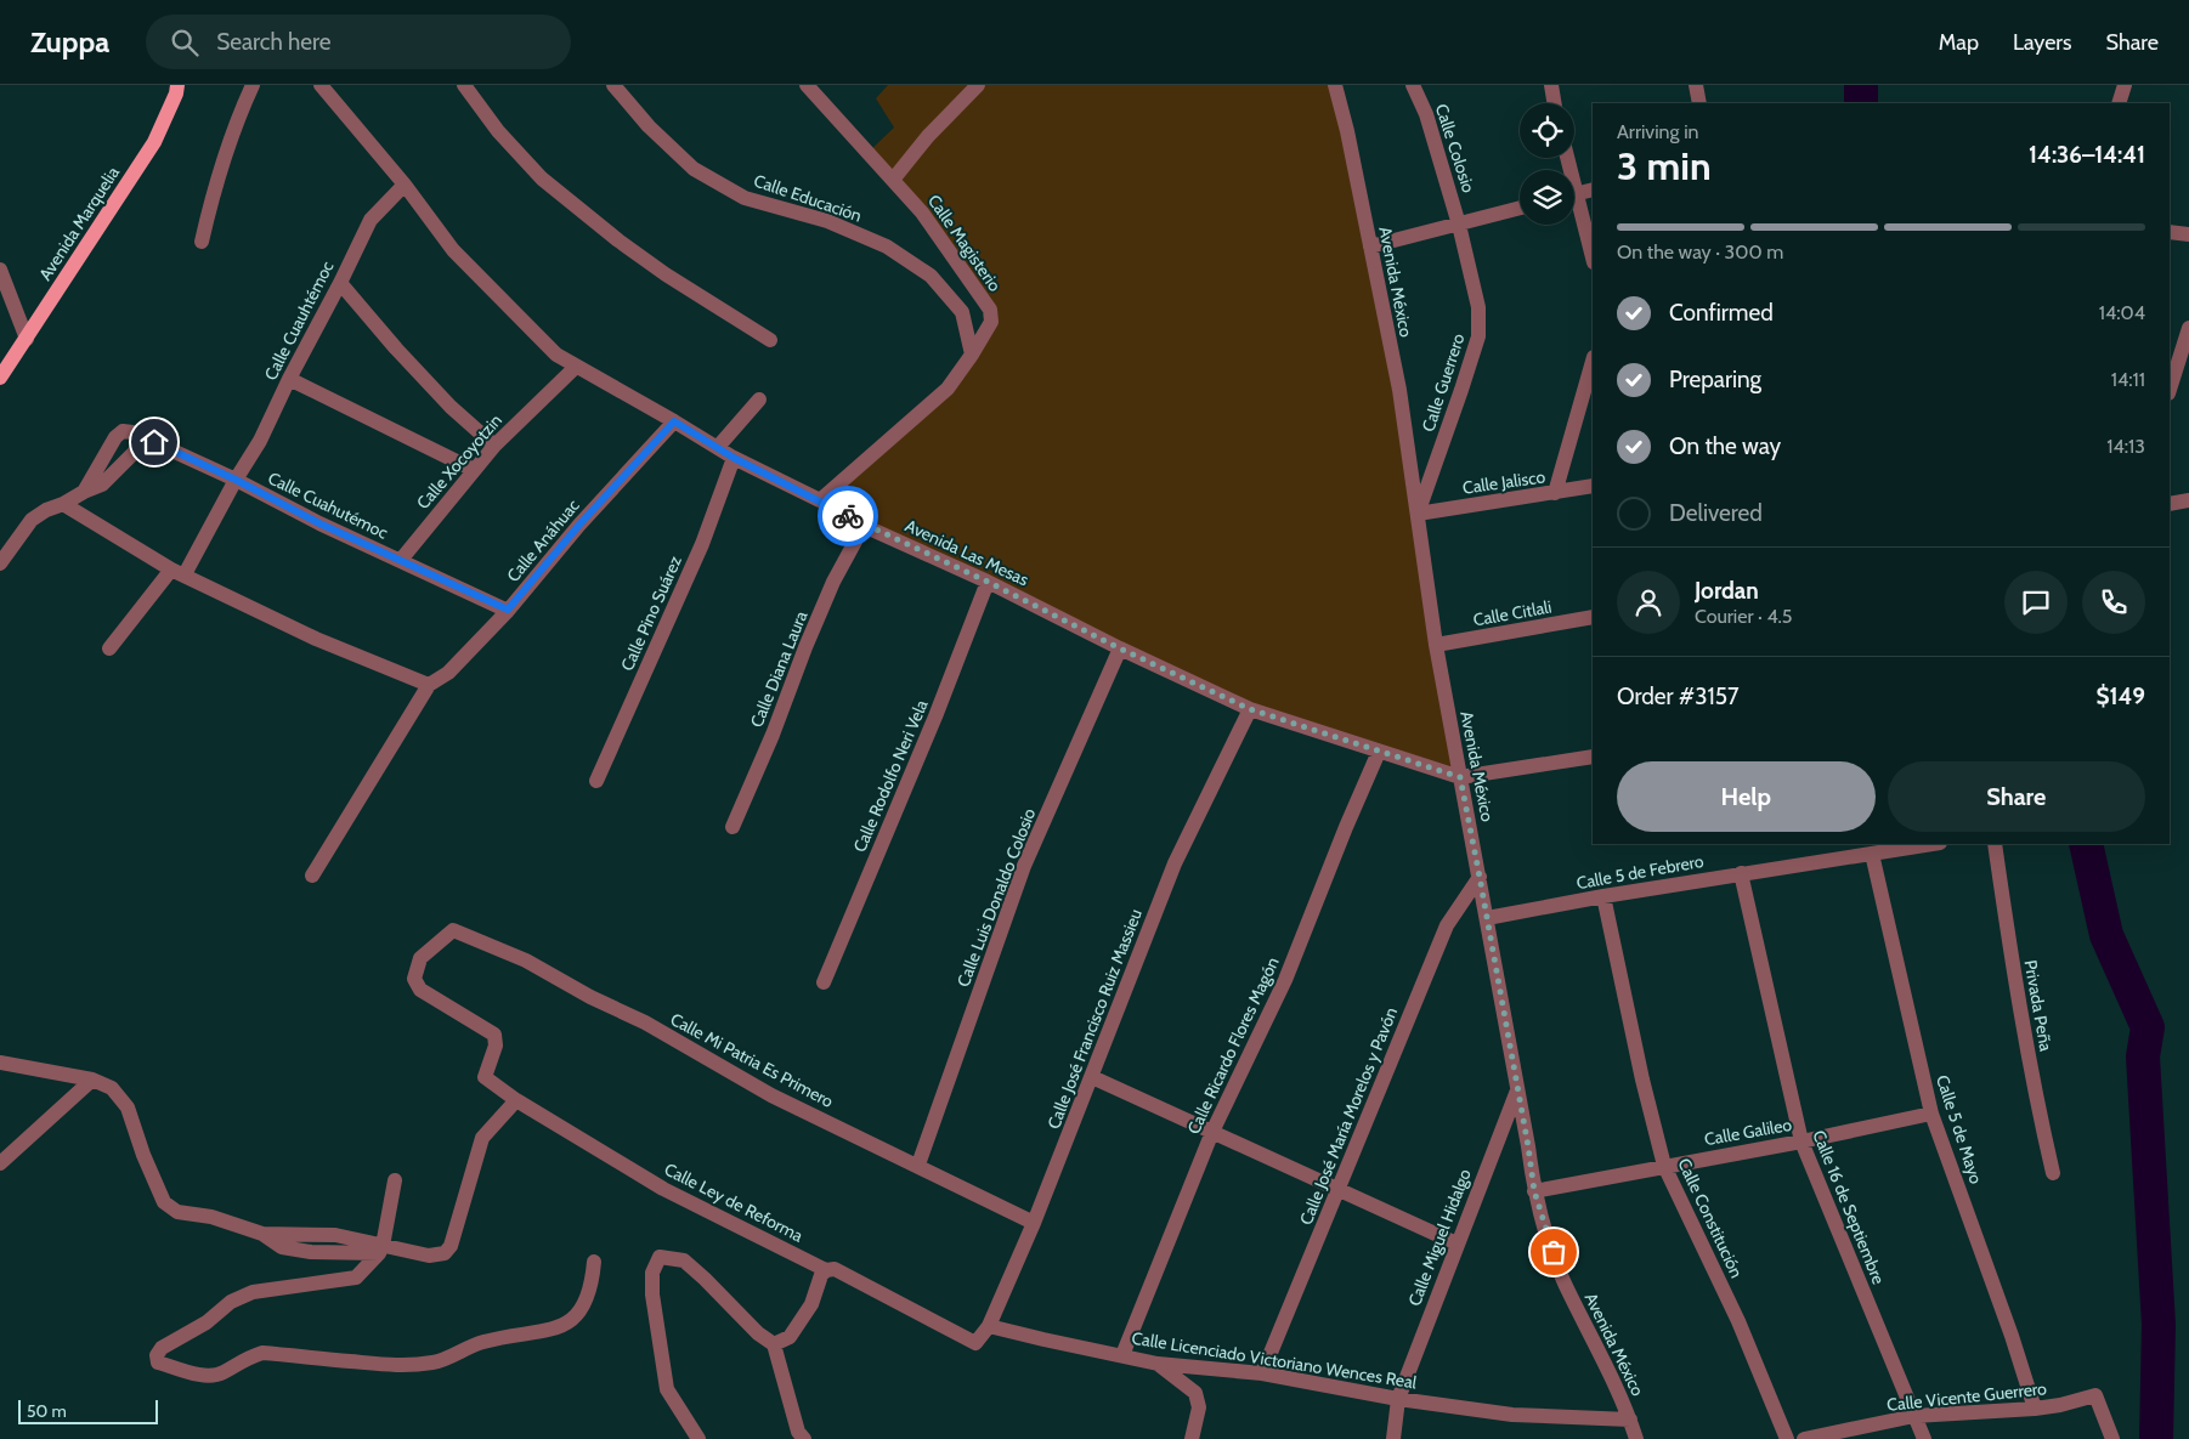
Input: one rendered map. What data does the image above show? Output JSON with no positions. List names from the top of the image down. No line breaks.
{"streets":{"main road":["Avenida Marquelia"],"street":["Calle Colosio","Calle Educación","Calle Magisterio","Avenida México","Calle Cuauhtémoc","Calle Guerrero","Calle Xocoyotzin","Calle Jalisco","Calle Cuahutémoc","Calle Anáhuac","Avenida Las Mesas","Calle Pino Suárez","Calle Citlali","Calle Diana Laura","Calle Rodolfo Neri Vela","Calle 5 de Febrero","Calle Luis Donaldo Colosio","Privada Peña","Calle José Francisco Ruiz Massieu","Calle Ricardo Flores Magón","Calle Mi Patria Es Primero","Calle José María Morelos y Pavón","Calle 5 de Mayo","Calle Galileo","Calle Ley de Reforma","Calle 16 de Septiembre","Calle Constitución","Calle Miguel Hidalgo","Calle Licenciado Victoriano Wences Real","Calle Vicente Guerrero"]},"crossings":[["Calle Colosio","Calle Guerrero"],["Calle Educación","Calle Magisterio"],["Calle Magisterio","Avenida Las Mesas"],["Avenida México","Calle Guerrero"],["Avenida México","Calle Jalisco"],["Avenida México","Calle Citlali"],["Avenida México","Calle 5 de Febrero"],["Avenida México","Calle José María Morelos y Pavón"],["Avenida México","Calle Galileo"],["Avenida México","Calle Miguel Hidalgo"],["Avenida México","Calle Licenciado Victoriano Wences Real"],["Calle Cuauhtémoc","Calle Cuahutémoc"],["Calle Cuauhtémoc","Avenida Las Mesas"],["Calle Guerrero","Calle Jalisco"],["Calle Xocoyotzin","Calle Cuahutémoc"],["Calle Xocoyotzin","Avenida Las Mesas"],["Calle Cuahutémoc","Calle Anáhuac"],["Calle Anáhuac","Avenida Las Mesas"],["Avenida Las Mesas","Calle Pino Suárez"],["Avenida Las Mesas","Calle Diana Laura"],["Avenida Las Mesas","Calle Rodolfo Neri Vela"],["Avenida Las Mesas","Calle Luis Donaldo Colosio"],["Avenida Las Mesas","Calle José Francisco Ruiz Massieu"],["Avenida Las Mesas","Calle Ricardo Flores Magón"],["Calle 5 de Febrero","Calle 5 de Mayo"],["Calle 5 de Febrero","Calle 16 de Septiembre"],["Calle 5 de Febrero","Calle Constitución"],["Calle Luis Donaldo Colosio","Calle Mi Patria Es Primero"],["Calle José Francisco Ruiz Massieu","Calle Mi Patria Es Primero"],["Calle José Francisco Ruiz Massieu","Calle Ley de Reforma"],["Calle José Francisco Ruiz Massieu","Calle Licenciado Victoriano Wences Real"],["Calle Ricardo Flores Magón","Calle Licenciado Victoriano Wences Real"],["Calle Mi Patria Es Primero","Calle Ley de Reforma"],["Calle José María Morelos y Pavón","Calle Licenciado Victoriano Wences Real"],["Calle 5 de Mayo","Calle Galileo"],["Calle 5 de Mayo","Calle Vicente Guerrero"],["Calle Galileo","Calle 16 de Septiembre"],["Calle Galileo","Calle Constitución"],["Calle 16 de Septiembre","Calle Vicente Guerrero"],["Calle Miguel Hidalgo","Calle Licenciado Victoriano Wences Real"]],"scale_bar":"50 m","page":{"header":"Zuppa","search":"Search here","nav":["Map","Layers","Share"],"heading":["3 min","Arriving in","14:36–14:41"],"panel":["Jordan","Courier · 4.5","Order #3157","$149"],"bar":"On the way · 300 m","list":[["Confirmed","14:04"],["Preparing","14:11"],["On the way","14:13"],"Delivered"],"buttons":["Help","Share"],"scale":"50 m"}}
